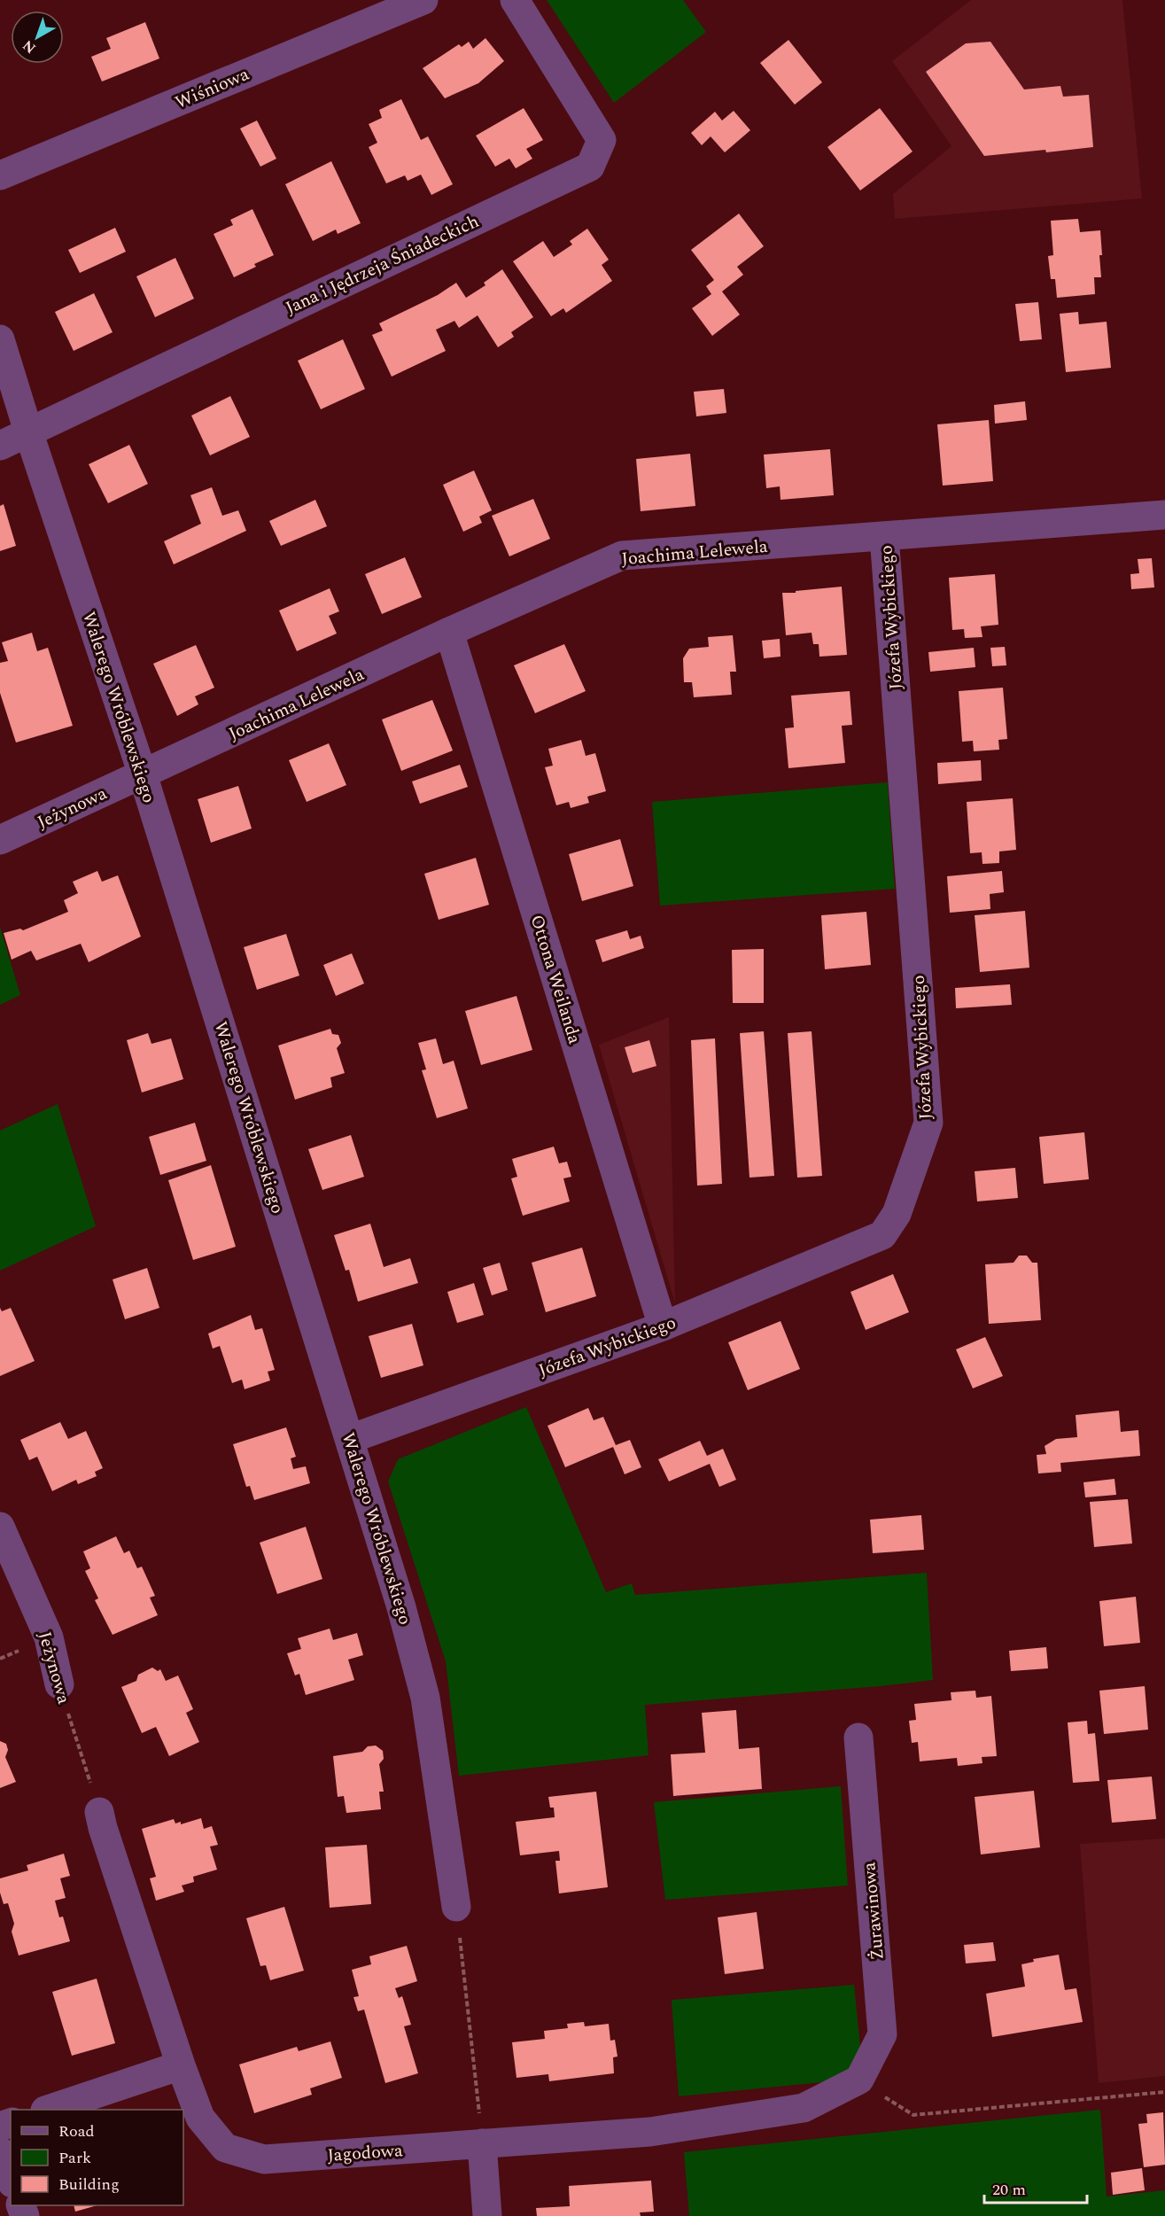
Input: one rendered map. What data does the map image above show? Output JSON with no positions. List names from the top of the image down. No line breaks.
{"streets":{"street":["Wiśniowa","Jana i Jędrzeja Śniadeckich","Joachima Lelewela","Józefa Wybickiego","Walerego Wróblewskiego","Jeżynowa","Ottona Weilanda","Żurawinowa","Jagodowa"]},"crossings":[["Jana i Jędrzeja Śniadeckich","Walerego Wróblewskiego"],["Joachima Lelewela","Józefa Wybickiego"],["Joachima Lelewela","Walerego Wróblewskiego"],["Joachima Lelewela","Jeżynowa"],["Joachima Lelewela","Ottona Weilanda"],["Józefa Wybickiego","Walerego Wróblewskiego"],["Józefa Wybickiego","Ottona Weilanda"],["Walerego Wróblewskiego","Jeżynowa"],["Jeżynowa","Jagodowa"],["Żurawinowa","Jagodowa"]],"legend":["Road","Park","Building"],"scale_bar":"20 m","north":"bottom left"}
